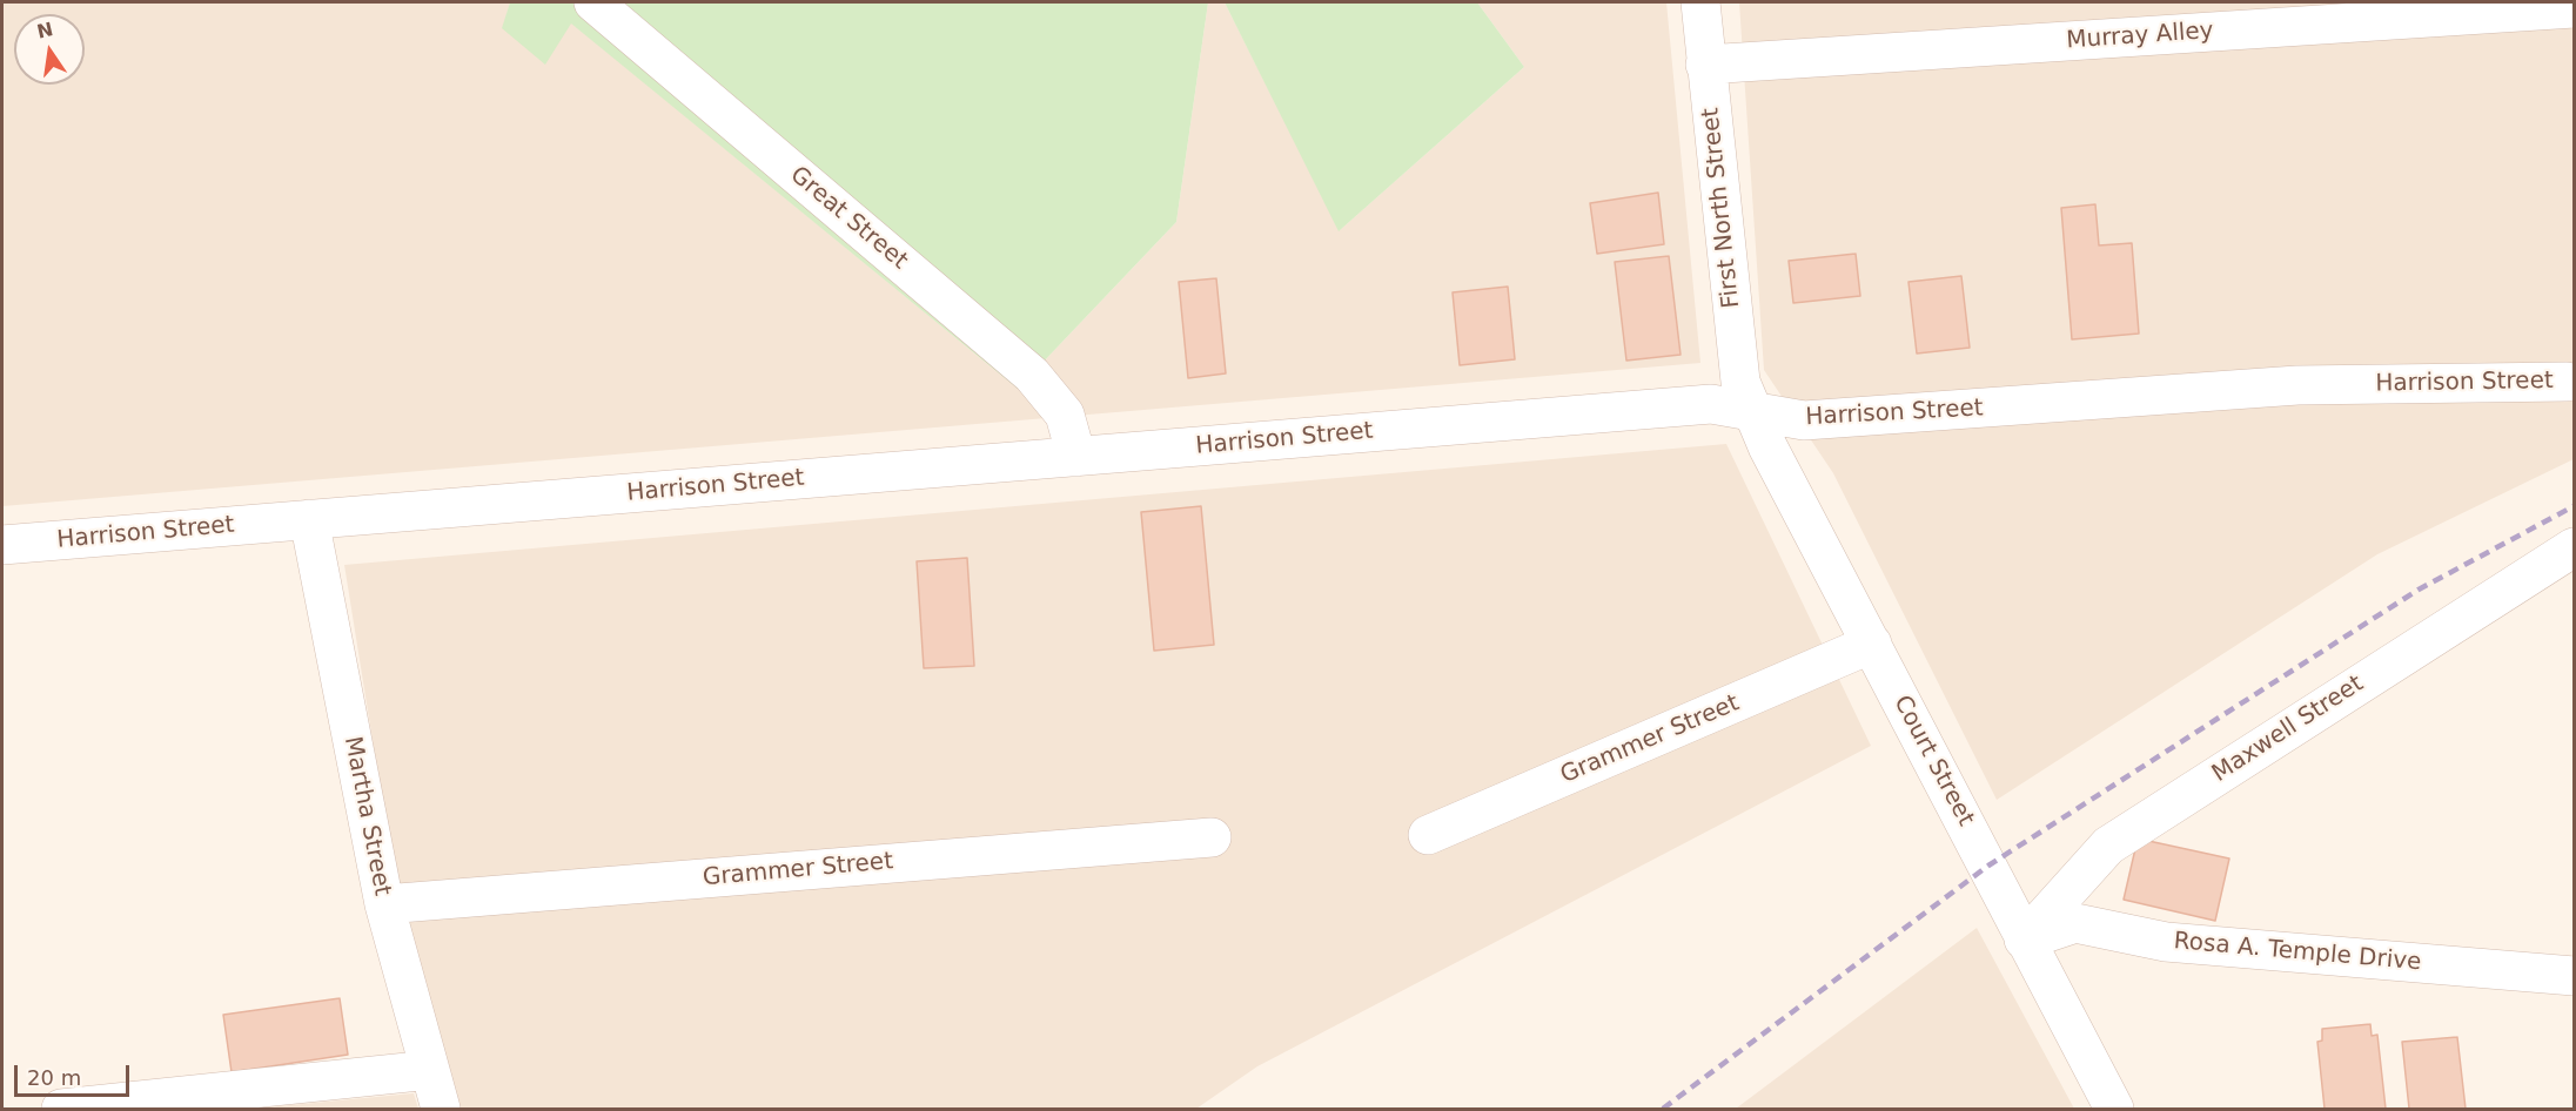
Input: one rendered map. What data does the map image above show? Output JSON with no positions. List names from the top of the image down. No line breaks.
{"streets":{"street":["Murray Alley","First North Street","Great Street","Harrison Street","Maxwell Street","Grammer Street","Court Street","Martha Street","Rosa A. Temple Drive"]},"crossings":[["Murray Alley","First North Street"],["First North Street","Harrison Street"],["First North Street","Court Street"],["Great Street","Harrison Street"],["Harrison Street","Court Street"],["Harrison Street","Martha Street"],["Maxwell Street","Court Street"],["Maxwell Street","Rosa A. Temple Drive"],["Grammer Street","Court Street"],["Grammer Street","Martha Street"],["Court Street","Rosa A. Temple Drive"]],"scale_bar":"20 m","north":"top"}
